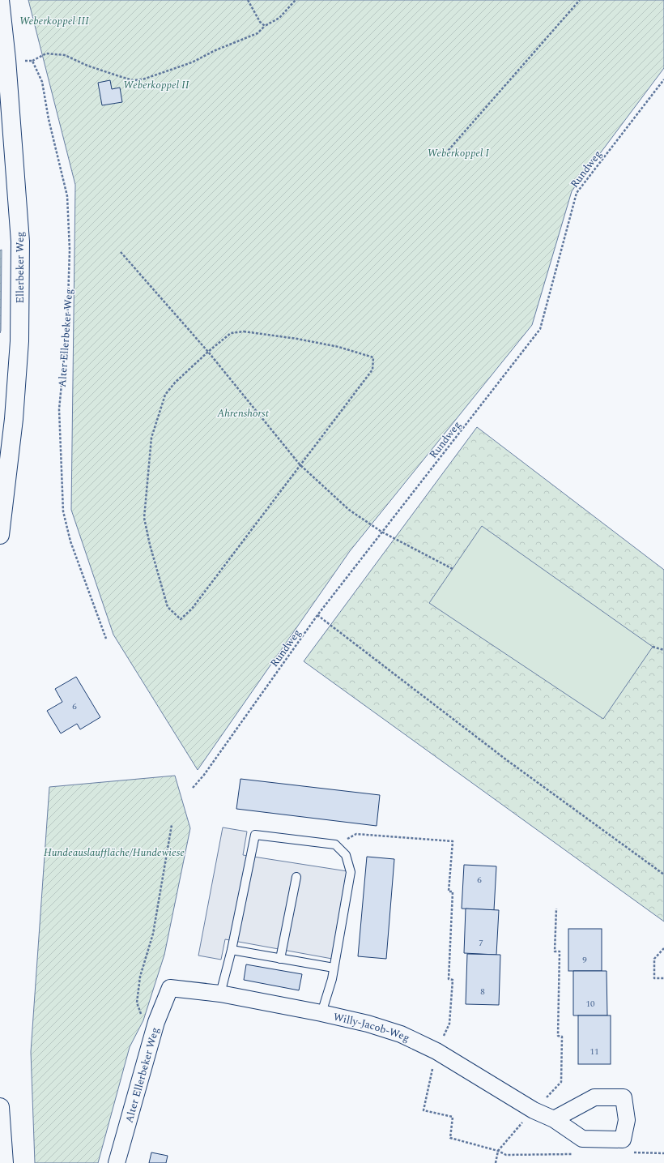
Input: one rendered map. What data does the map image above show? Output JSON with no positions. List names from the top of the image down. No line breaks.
{"streets":{"street":["Ellerbeker Weg","Alter Ellerbeker Weg","Willy-Jacob-Weg"],"path":["Rundweg"]},"crossings":[["Alter Ellerbeker Weg","Willy-Jacob-Weg"]],"parks":["Weberkoppel III","Weberkoppel II","Weberkoppel I","Ahrenshorst","Hundeauslauffläche/Hundewiese"],"house_numbers":["6","6","7","9","8","10","11"]}
